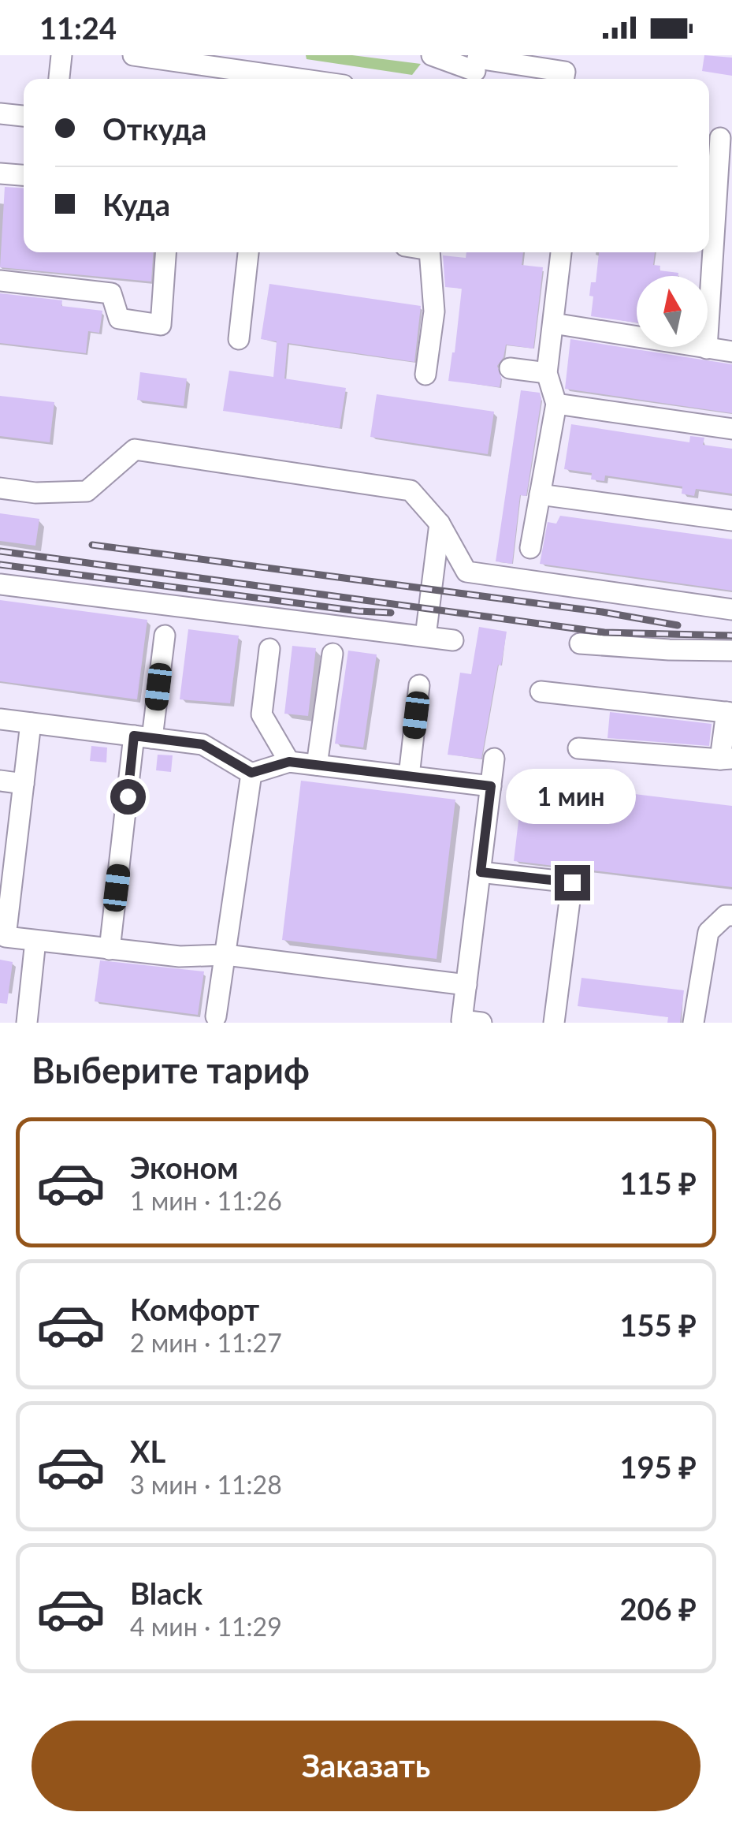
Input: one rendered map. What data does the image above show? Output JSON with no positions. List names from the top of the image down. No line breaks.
{"north":"top","page":{"status":"11:24","banner":["Откуда","Куда"],"bubble":"1 мин","heading":"Выберите тариф","list":[{"name":"Эконом","note":"1 мин · 11:26","value":"115 ₽"},{"name":"Комфорт","note":"2 мин · 11:27","value":"155 ₽"},{"name":"XL","note":"3 мин · 11:28","value":"195 ₽"},{"name":"Black","note":"4 мин · 11:29","value":"206 ₽"}],"buttons":"Заказать"}}
